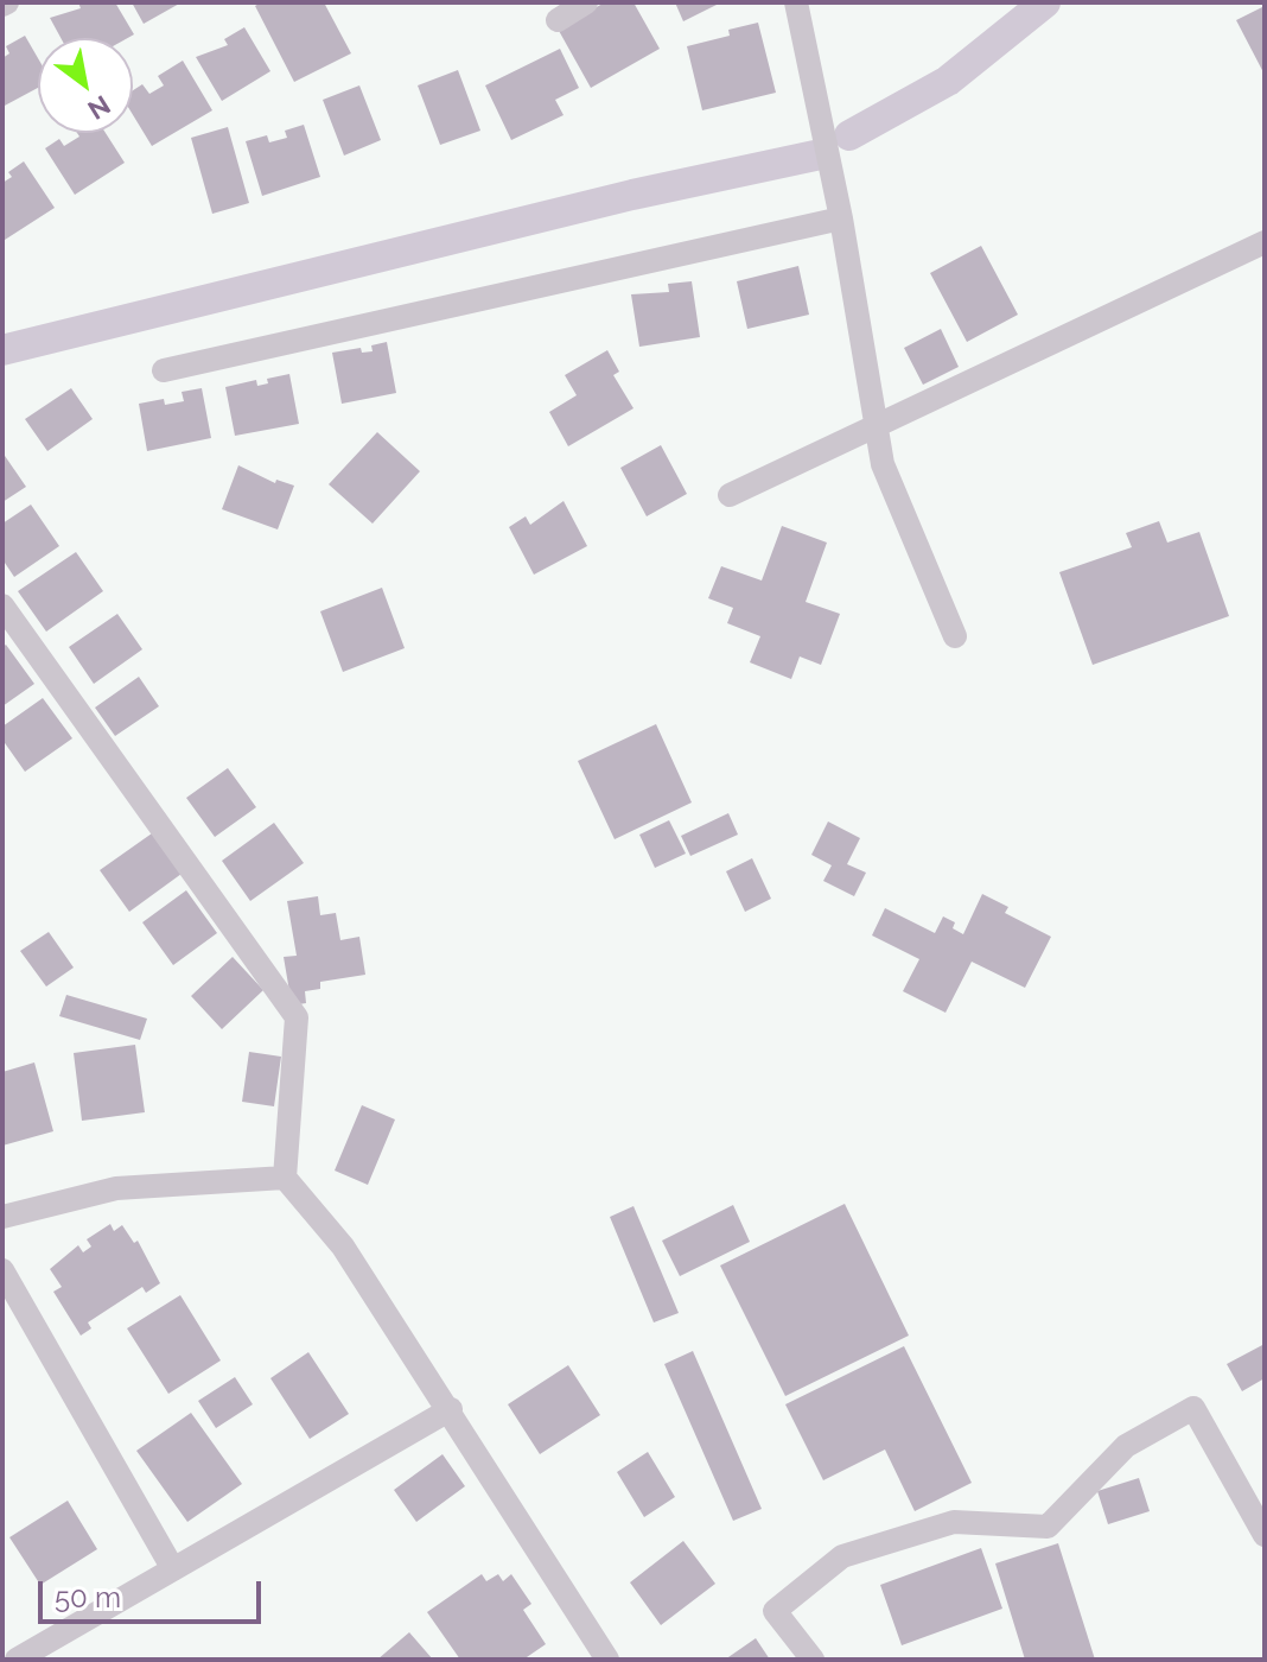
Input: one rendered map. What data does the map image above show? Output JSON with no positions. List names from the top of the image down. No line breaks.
{"scale_bar":"50 m","north":"bottom right"}
